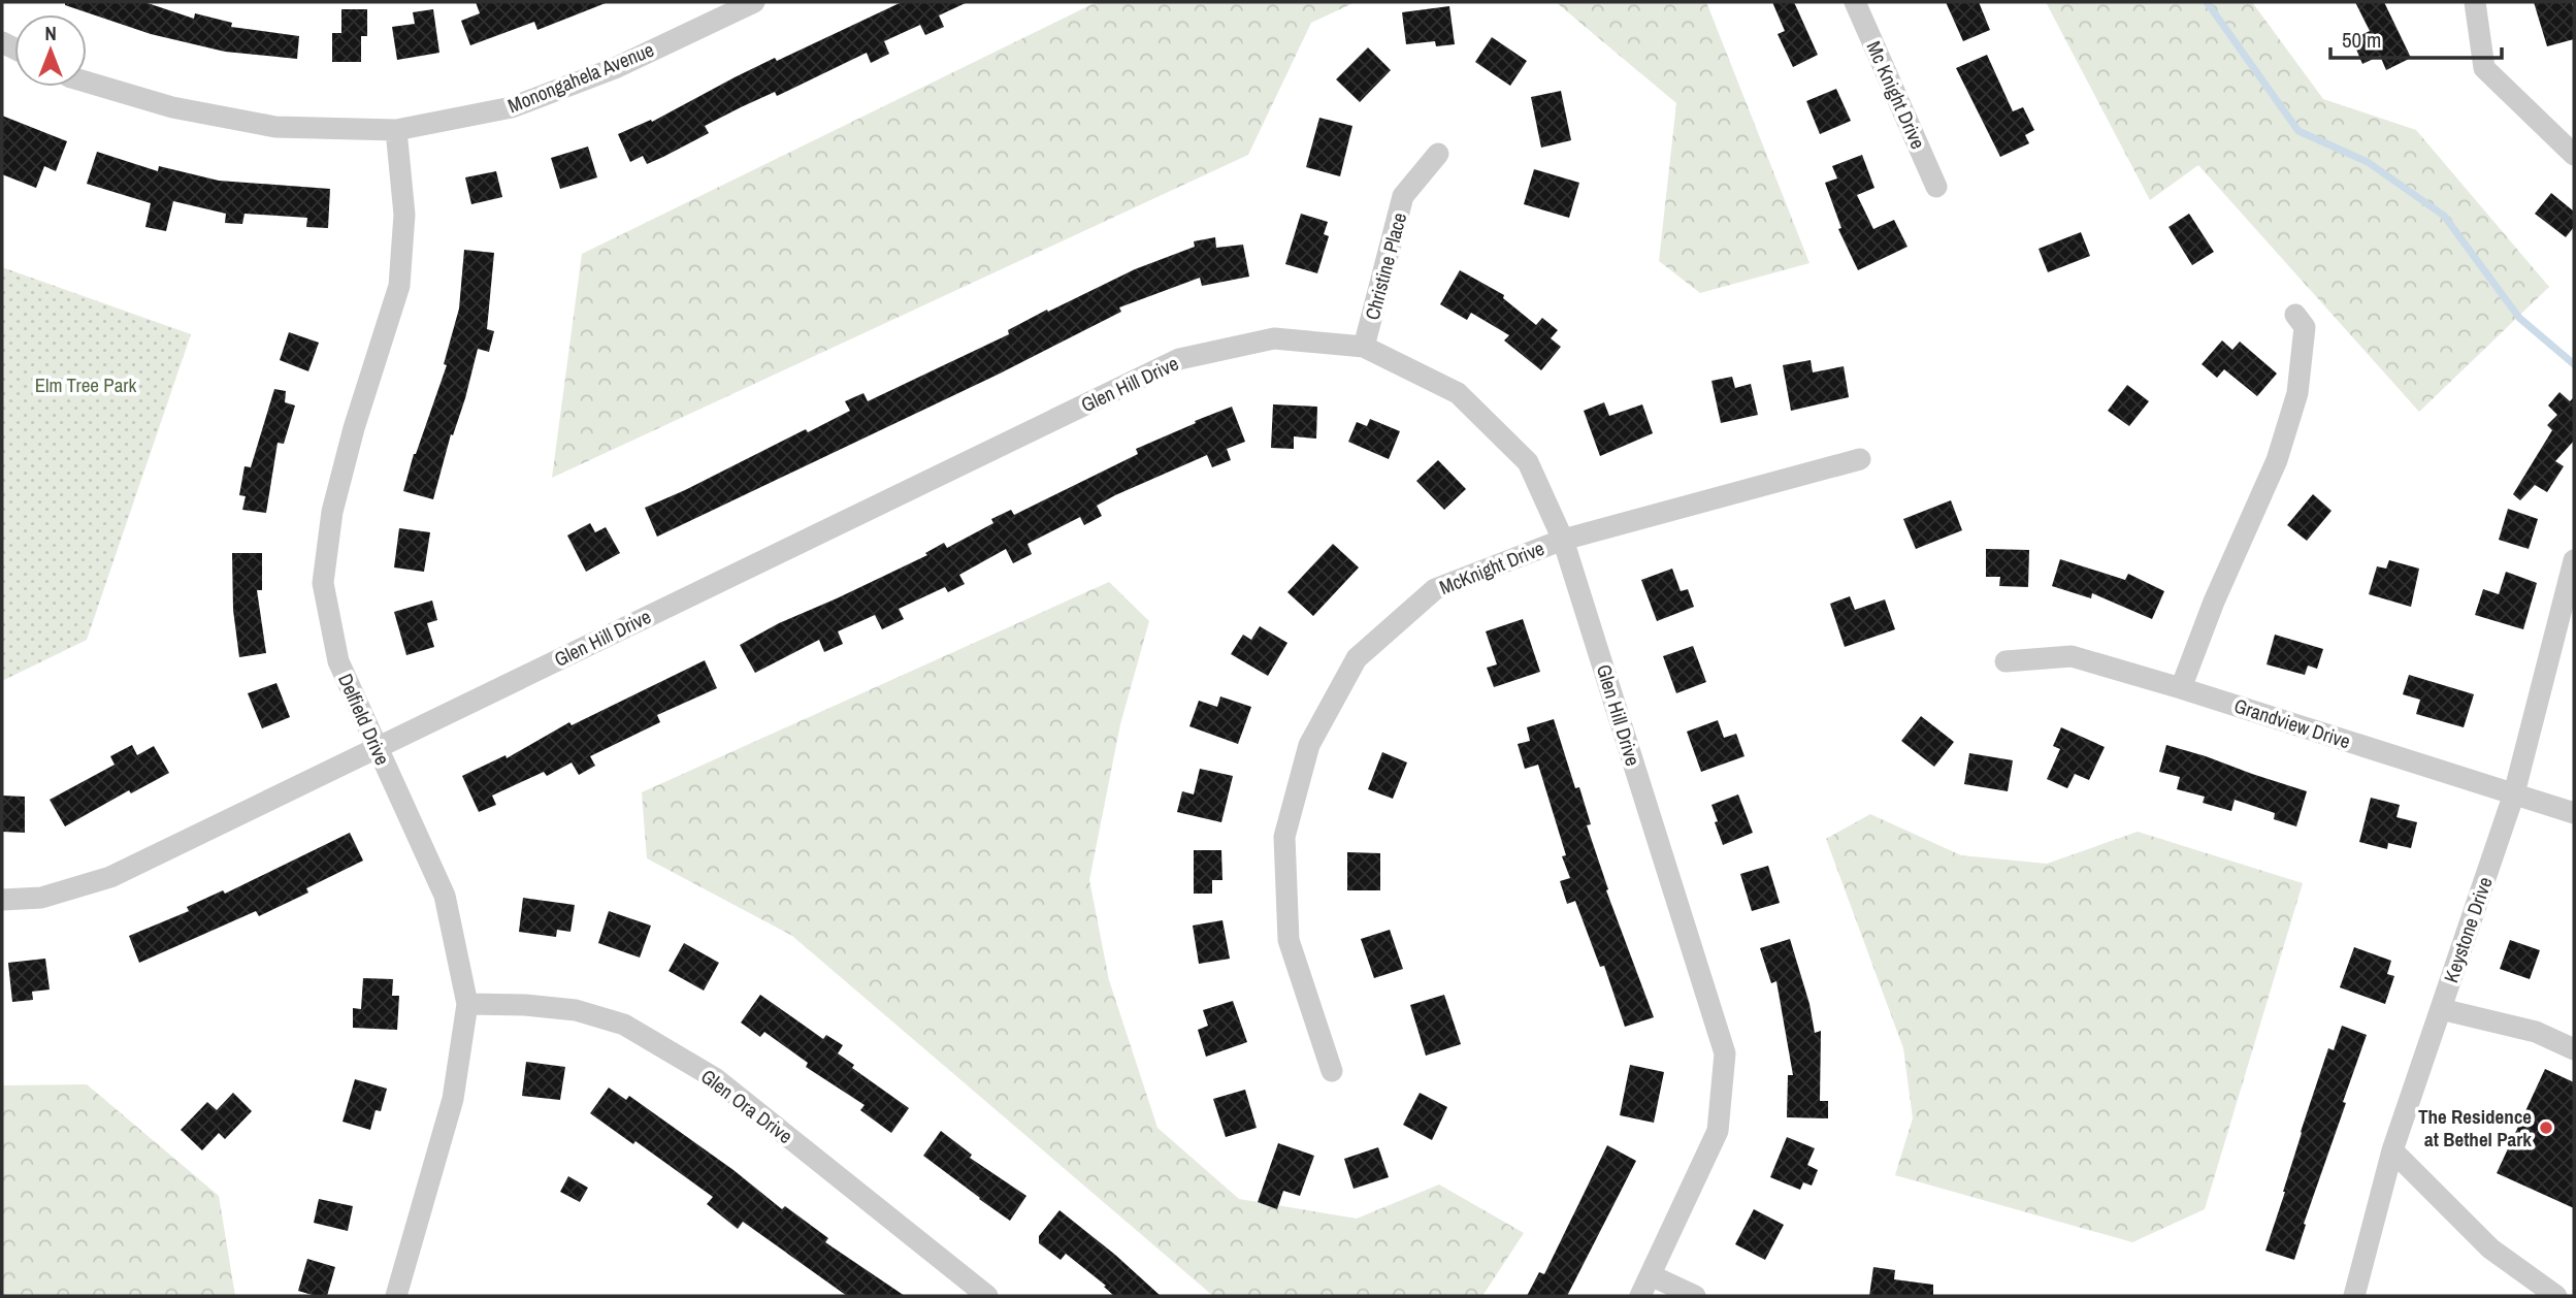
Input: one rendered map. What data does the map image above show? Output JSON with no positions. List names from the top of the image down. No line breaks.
{"streets":{"street":["Monongahela Avenue","Mc Knight Drive","Christine Place","Glen Hill Drive","McKnight Drive","Delfield Drive","Grandview Drive","Keystone Drive","Glen Ora Drive"]},"crossings":[["Monongahela Avenue","Delfield Drive"],["Christine Place","Glen Hill Drive"],["Glen Hill Drive","McKnight Drive"],["Glen Hill Drive","Delfield Drive"],["Delfield Drive","Glen Ora Drive"],["Grandview Drive","Keystone Drive"]],"parks":["Elm Tree Park"],"places":["The Residence at Bethel Park"],"scale_bar":"50 m","north":"top"}
